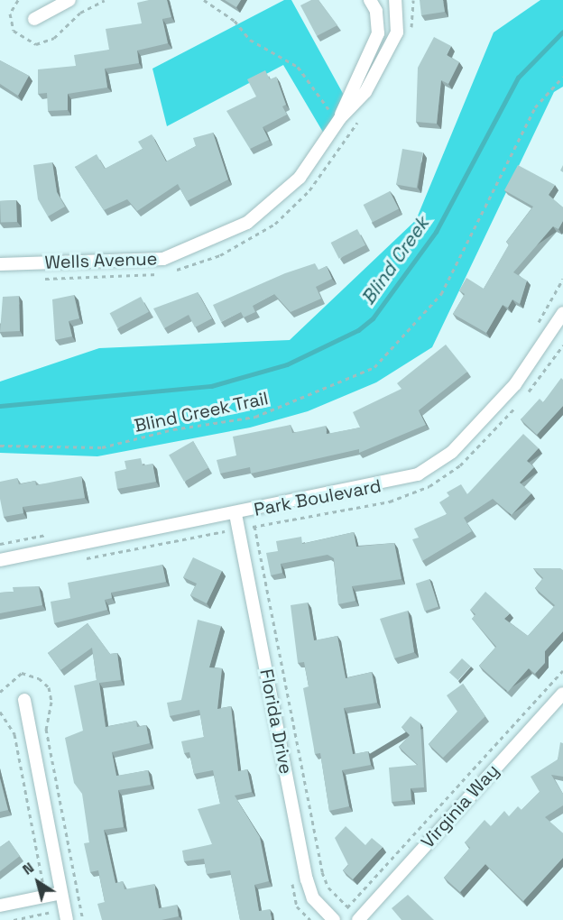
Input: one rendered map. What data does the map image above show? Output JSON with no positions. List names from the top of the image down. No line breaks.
{"streets":{"street":["Wells Avenue","Park Boulevard","Florida Drive","Virginia Way"],"path":["Blind Creek Trail"]},"crossings":[["Park Boulevard","Florida Drive"]],"water":["Blind Creek"],"north":"top left"}
